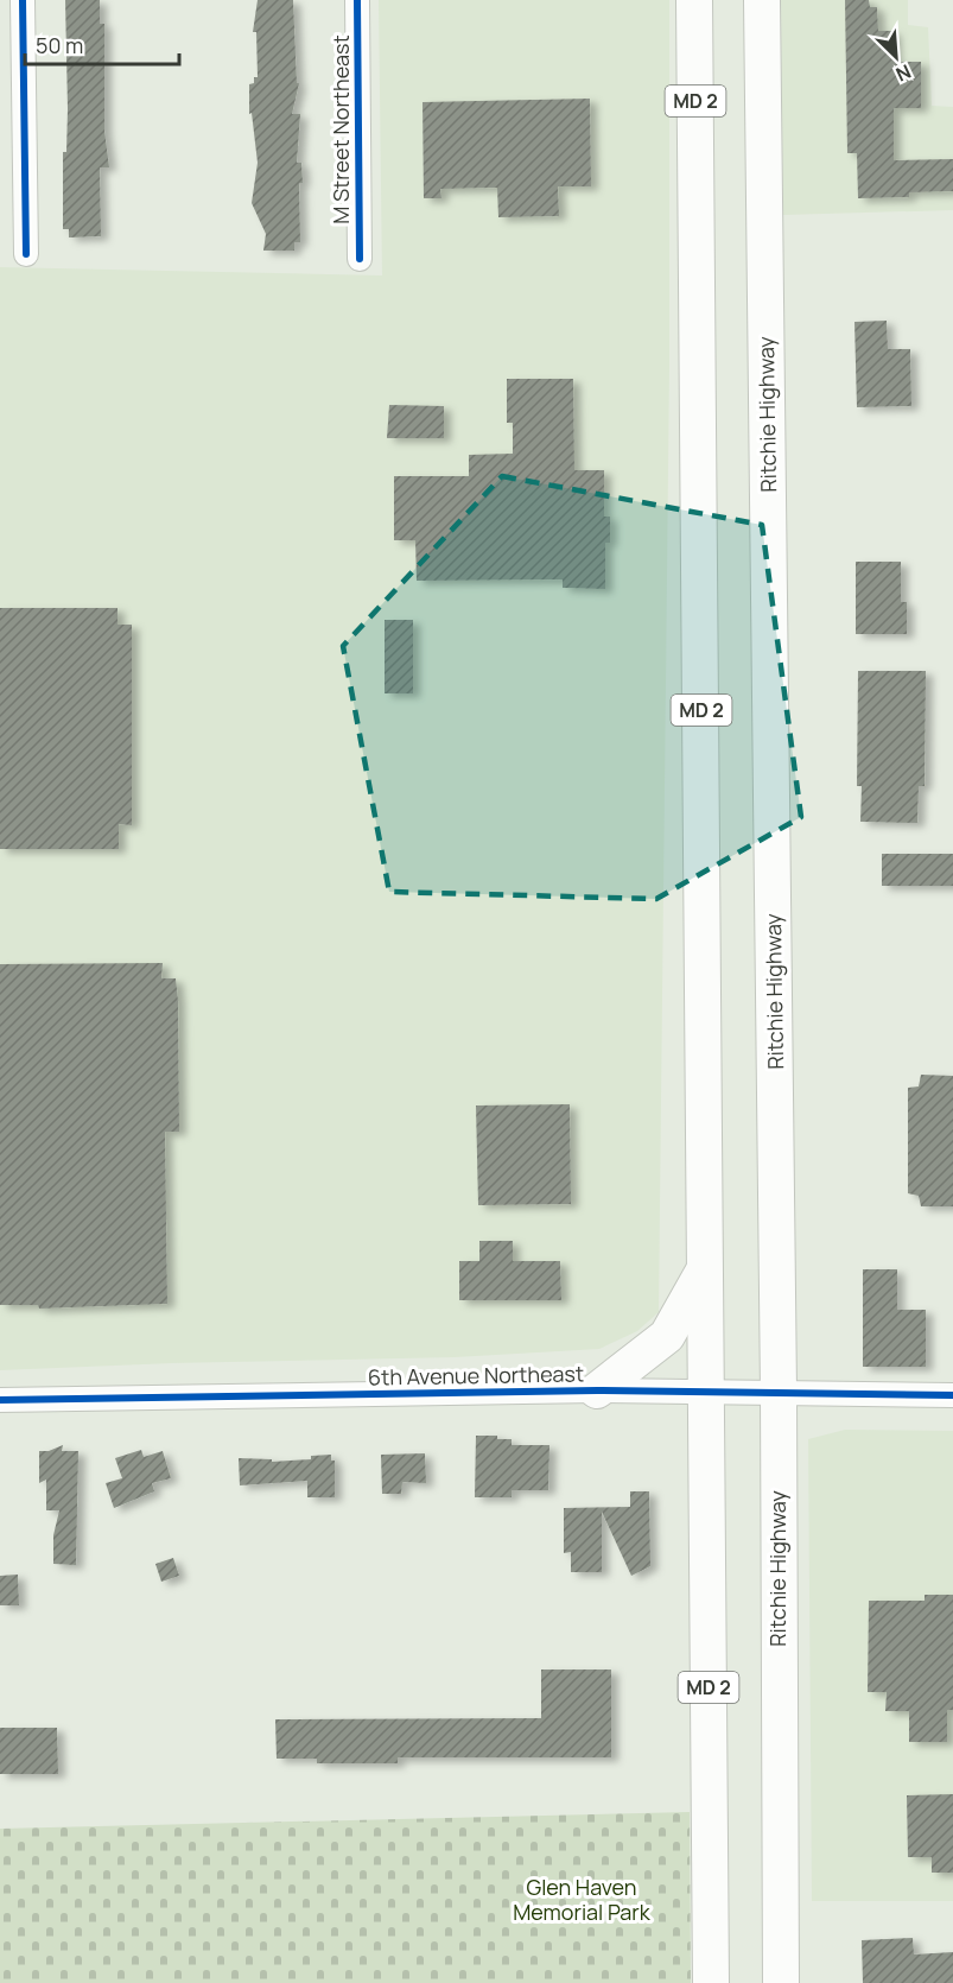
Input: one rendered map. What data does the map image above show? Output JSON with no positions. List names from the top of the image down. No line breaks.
{"streets":{"main road":["MD 2","Ritchie Highway"],"street":["M Street Northeast","6th Avenue Northeast"]},"crossings":[["MD 2","6th Avenue Northeast"],["Ritchie Highway","6th Avenue Northeast"]],"parks":["Glen Haven Memorial Park"],"scale_bar":"50 m","north":"bottom right"}
